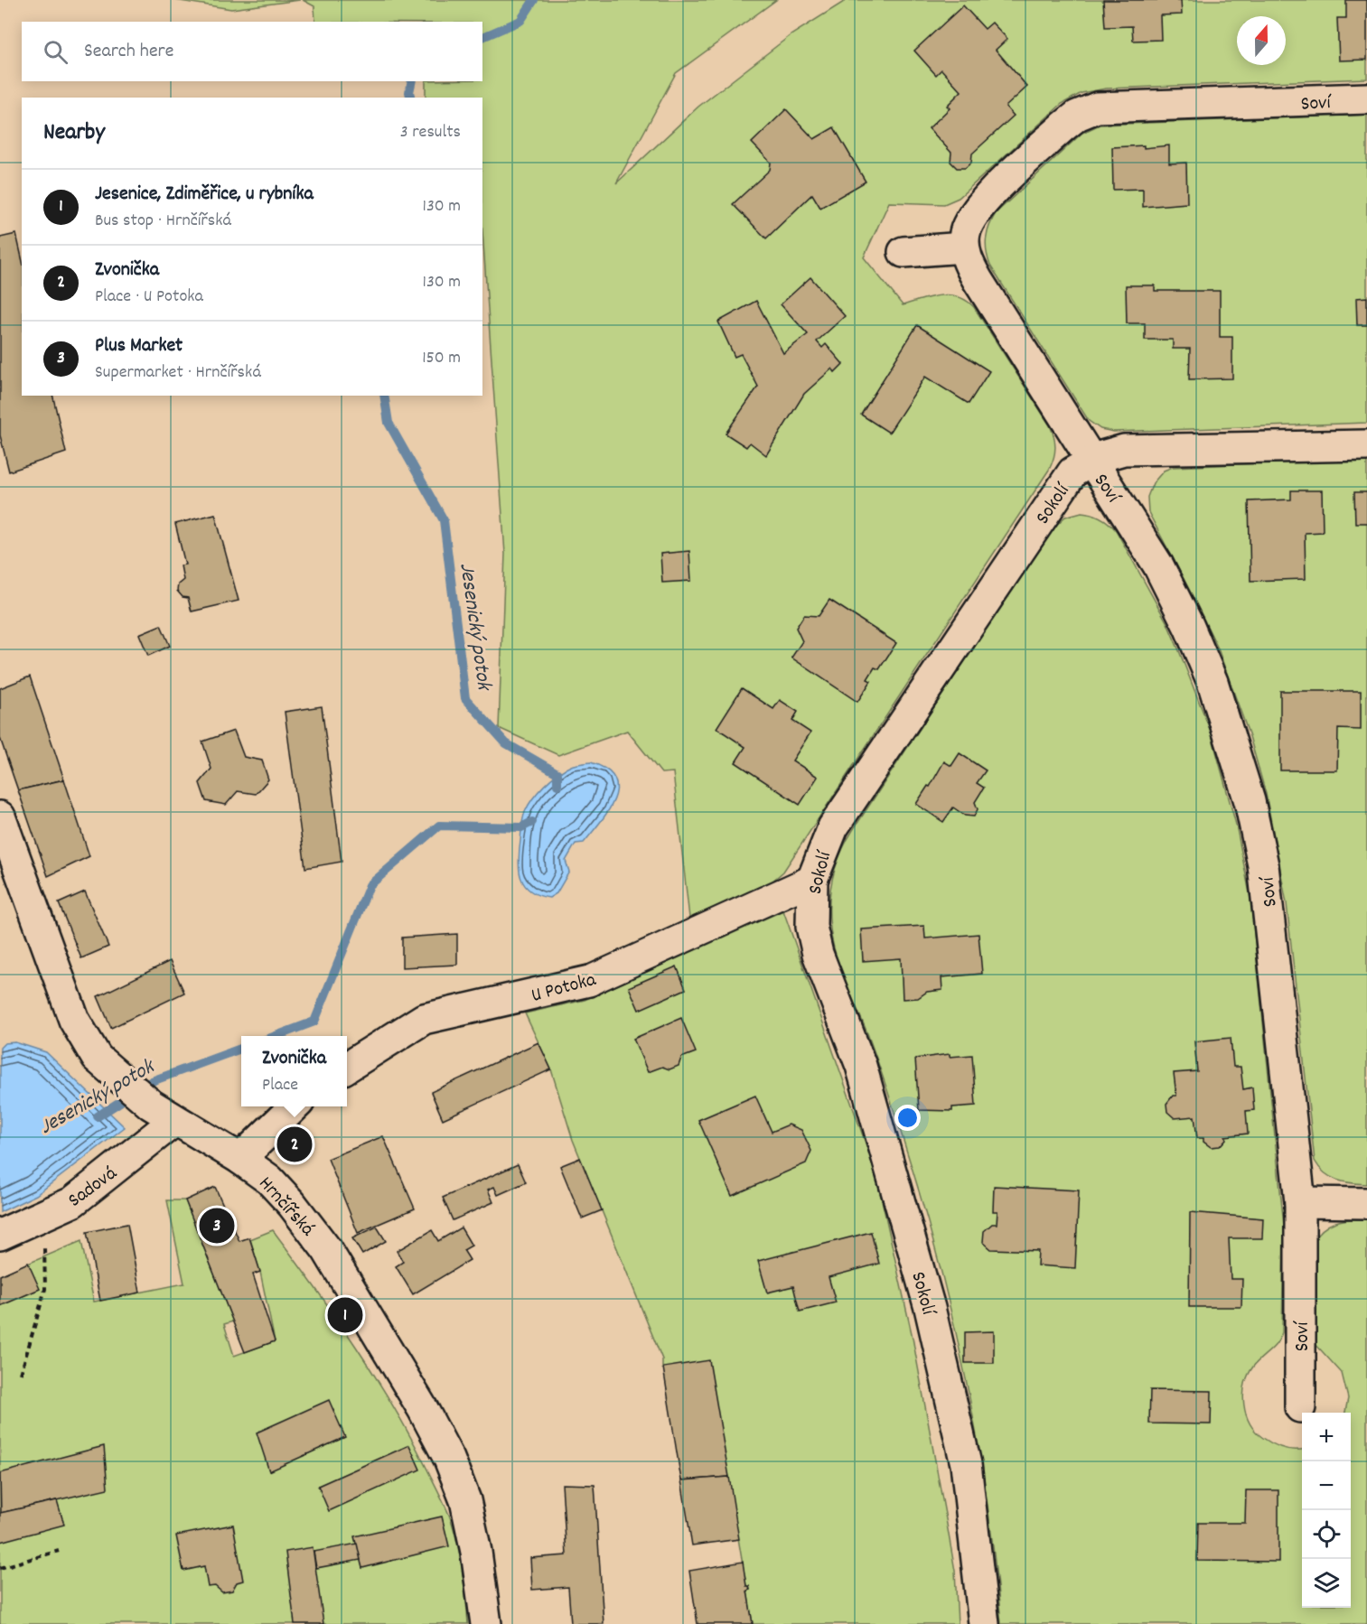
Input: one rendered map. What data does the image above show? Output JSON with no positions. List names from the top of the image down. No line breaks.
{"streets":{"street":["Soví","Sokolí","U Potoka","Sadová","Hrnčířská"]},"crossings":[["Soví","Sokolí"],["Sokolí","U Potoka"],["Sadová","Hrnčířská"]],"water":["Jesenický potok"],"north":"top","page":{"search":"Search here","heading":["Nearby","3 results"],"list":[{"mark":"1","name":"Jesenice, Zdiměřice, u rybníka","note":"Bus stop · Hrnčířská","value":"130 m"},{"mark":"2","name":"Zvonička","note":"Place · U Potoka","value":"130 m"},{"mark":"3","name":"Plus Market","note":"Supermarket · Hrnčířská","value":"150 m"}],"popup":["Zvonička","Place"],"pins":["2","3","1"],"map_buttons":["+","−"]}}
